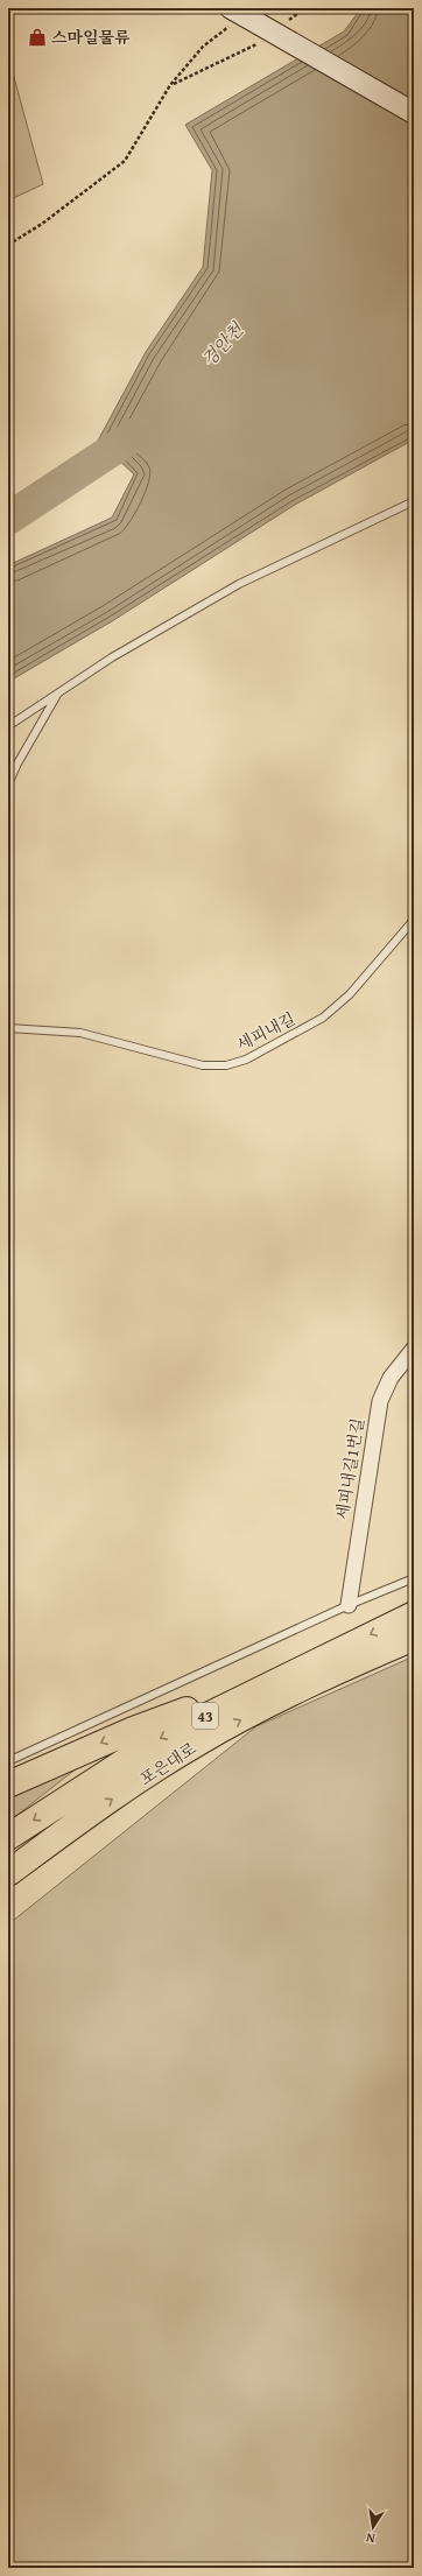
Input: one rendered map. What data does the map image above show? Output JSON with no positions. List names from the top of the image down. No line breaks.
{"streets":{"highway":["43","포은대로"],"street":["세피내길1번길"],"lane":["세피내길"]},"water":["경안천"],"places":{"shop":["스마일물류"]},"north":"bottom"}
